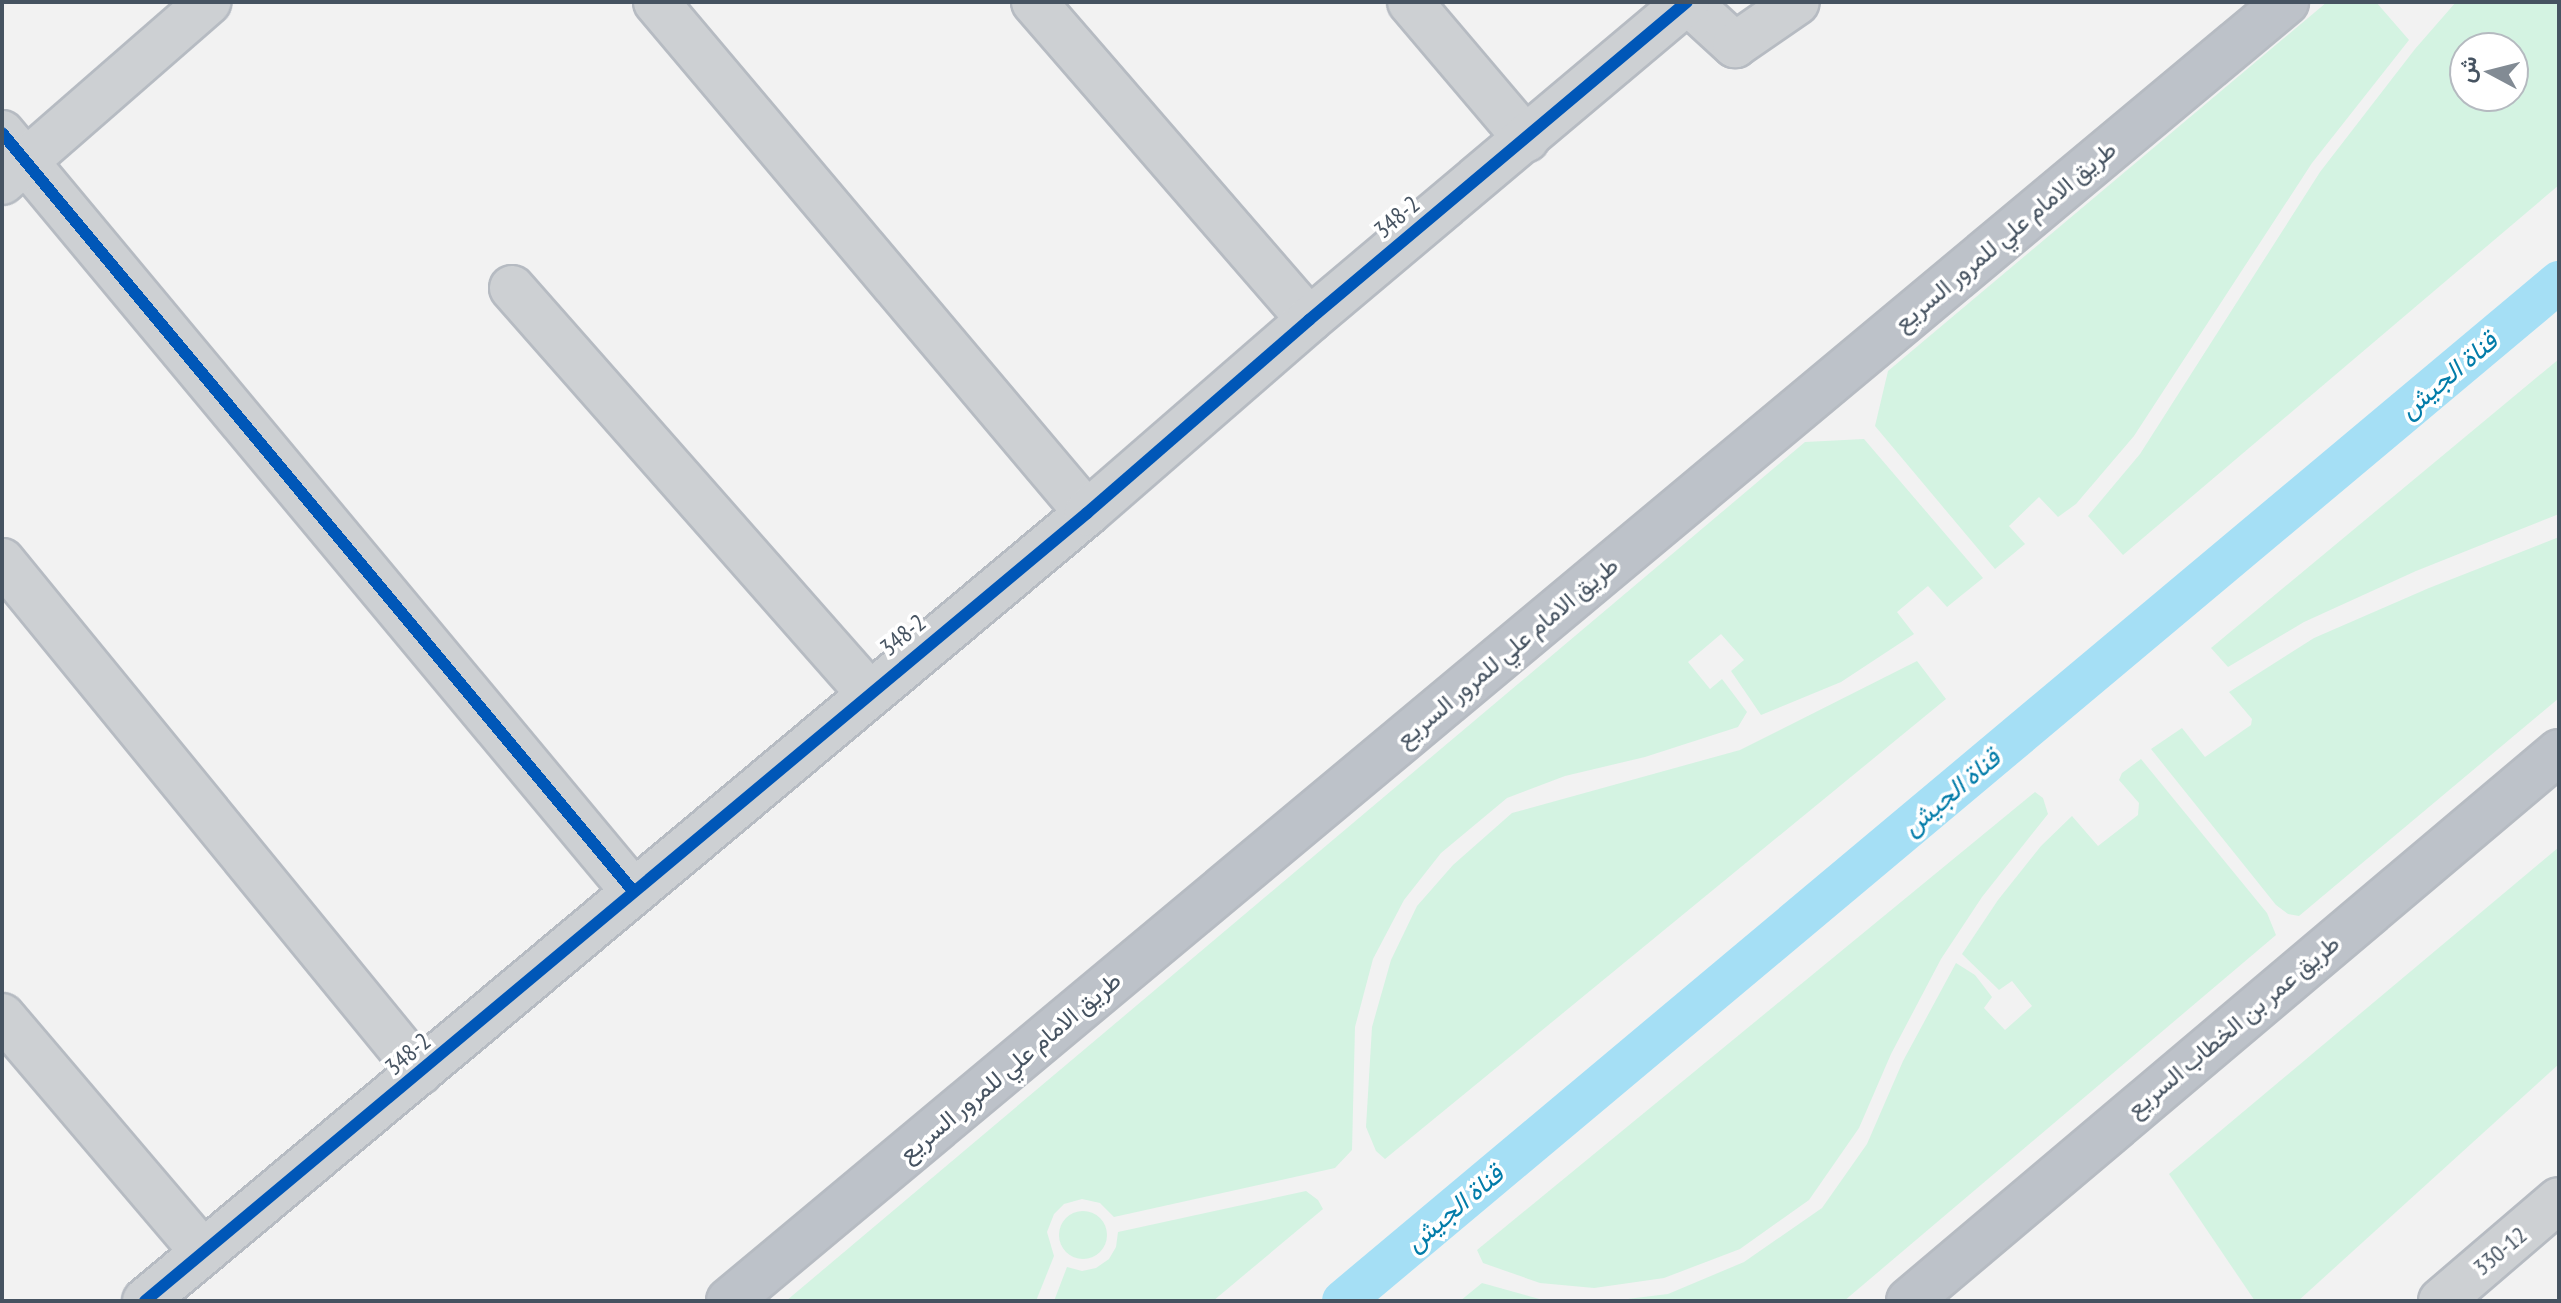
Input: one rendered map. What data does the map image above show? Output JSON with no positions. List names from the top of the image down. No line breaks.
{"streets":{"highway":["طريق الامام علي للمرور السريع","طريق عمر بن الخطاب السريع"],"street":["348-2","330-12"]},"water":["قناة الجيش"],"north":"left"}
